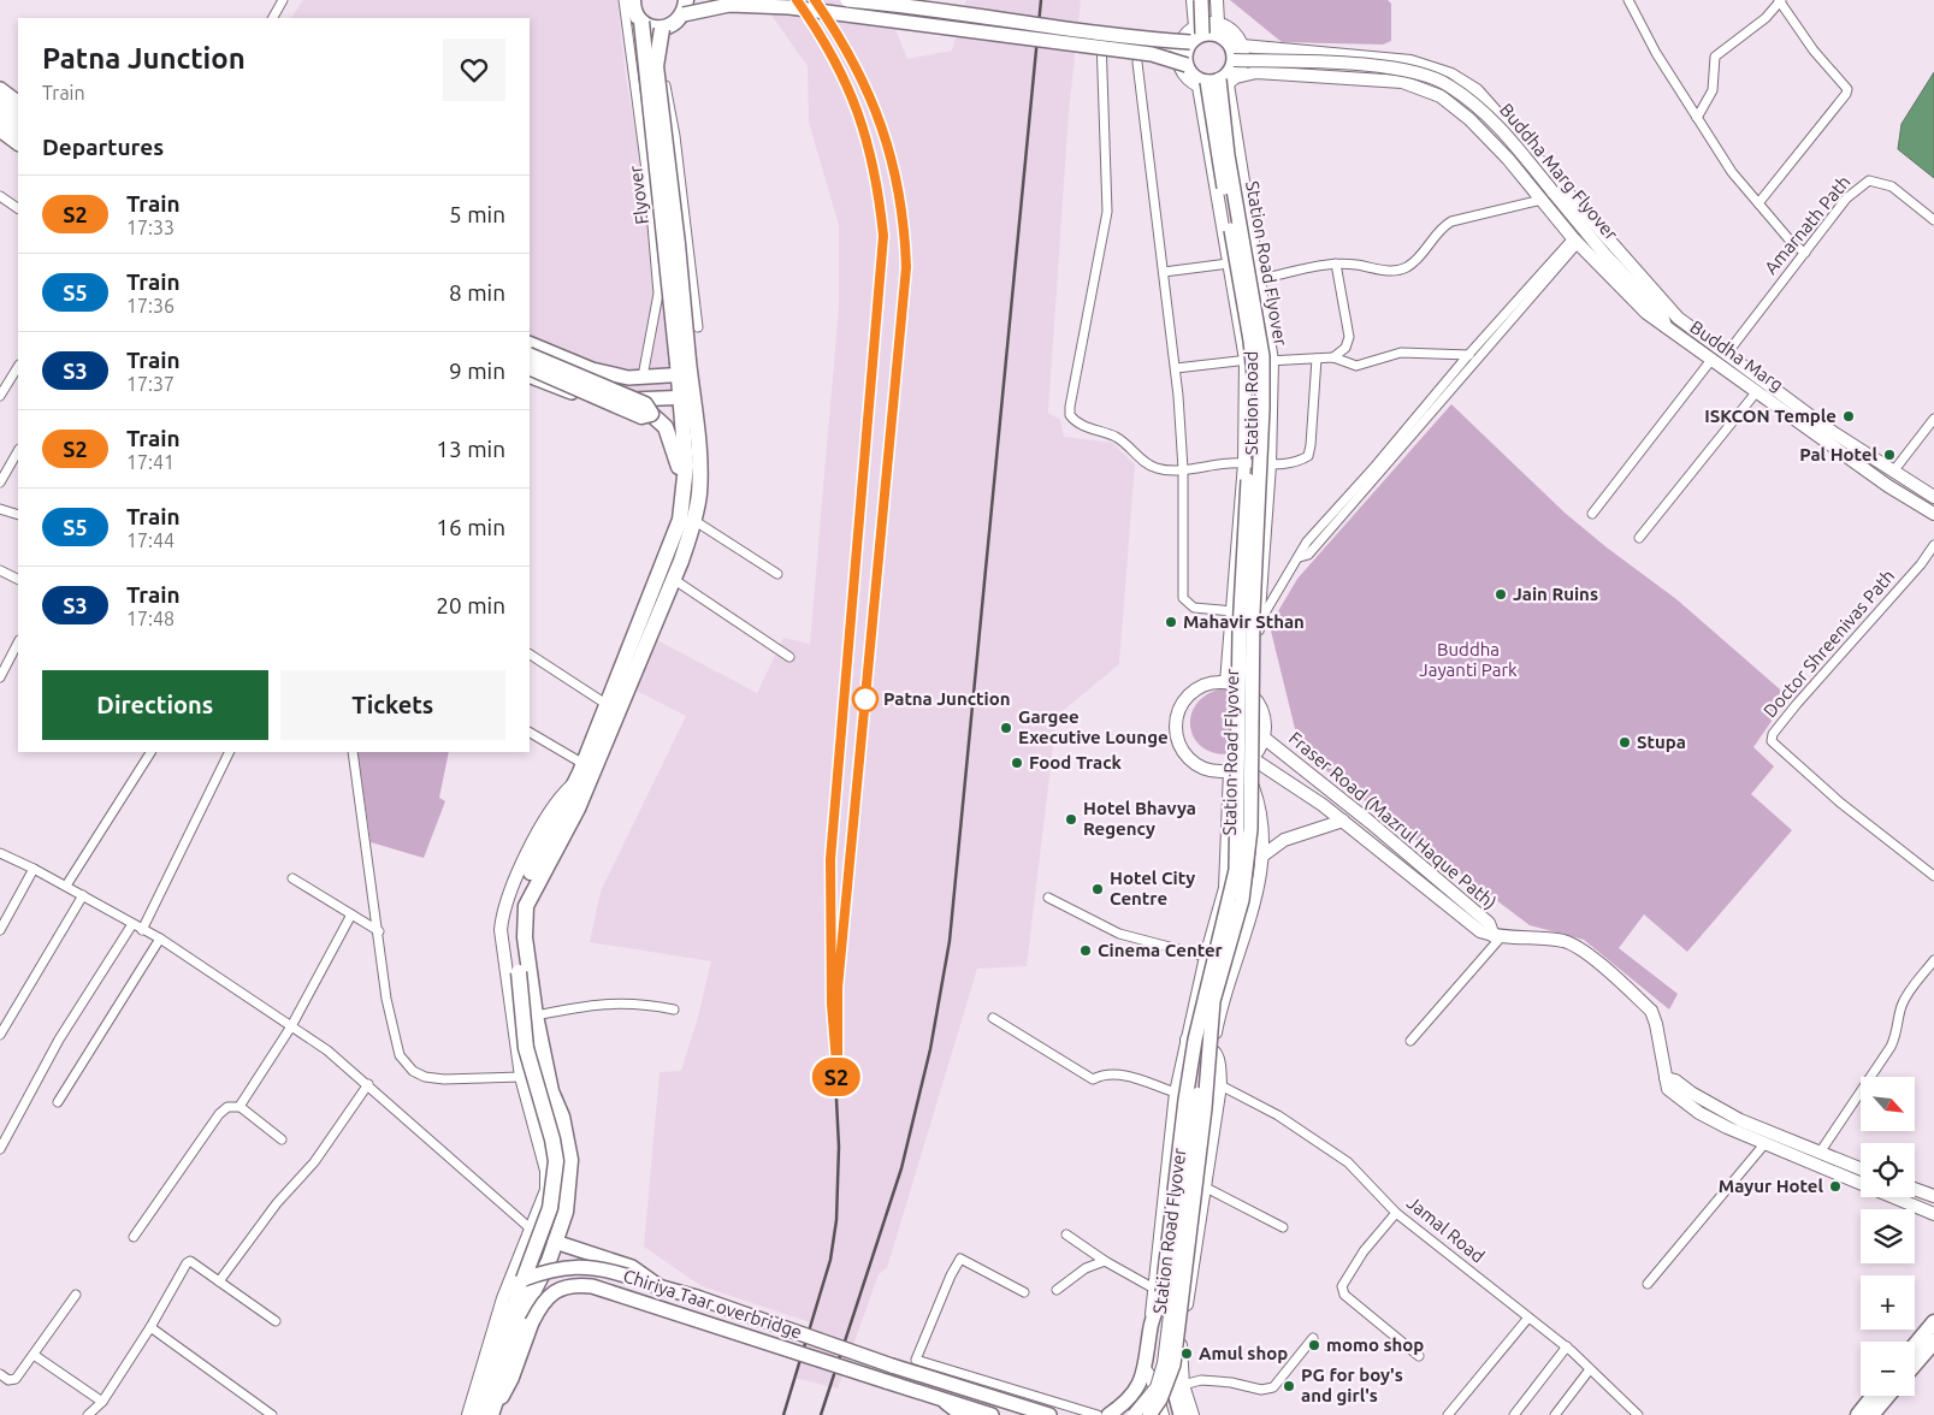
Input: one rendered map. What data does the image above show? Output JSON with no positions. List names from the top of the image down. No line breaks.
{"streets":{"highway":["Flyover"],"main road":["Buddha Marg Flyover","Station Road Flyover","Buddha Marg","Station Road","Fraser Road (Mazrul Haque Path)","Chiriya Taar overbridge"],"street":["Amarnath Path","Doctor Shreenivas Path","Jamal Road"]},"crossings":[["Buddha Marg Flyover","Station Road Flyover"],["Buddha Marg Flyover","Buddha Marg"],["Buddha Marg Flyover","Station Road"],["Amarnath Path","Buddha Marg"],["Station Road Flyover","Buddha Marg"],["Station Road Flyover","Station Road"],["Buddha Marg","Station Road"],["Station Road","Fraser Road (Mazrul Haque Path)"]],"parks":["Buddha Jayanti Park"],"places":["ISKCON Temple","Pal Hotel","Jain Ruins","Mahavir Sthan","Patna Junction","Gargee Executive Lounge","Stupa","Food Track","Hotel Bhavya Regency","Hotel City Centre","Cinema Center","Mayur Hotel","momo shop","Amul shop","PG for boy's and girl's"],"north":"bottom right","page":{"on_map":"S2","heading":[["Patna Junction","Train"],"Departures"],"list":[{"mark":"S2","name":"Train","note":"17:33","value":"5 min"},{"mark":"S5","name":"Train","note":"17:36","value":"8 min"},{"mark":"S3","name":"Train","note":"17:37","value":"9 min"},{"mark":"S2","name":"Train","note":"17:41","value":"13 min"},{"mark":"S5","name":"Train","note":"17:44","value":"16 min"},{"mark":"S3","name":"Train","note":"17:48","value":"20 min"}],"buttons":["Directions","Tickets"],"map_buttons":["+","−"]}}
